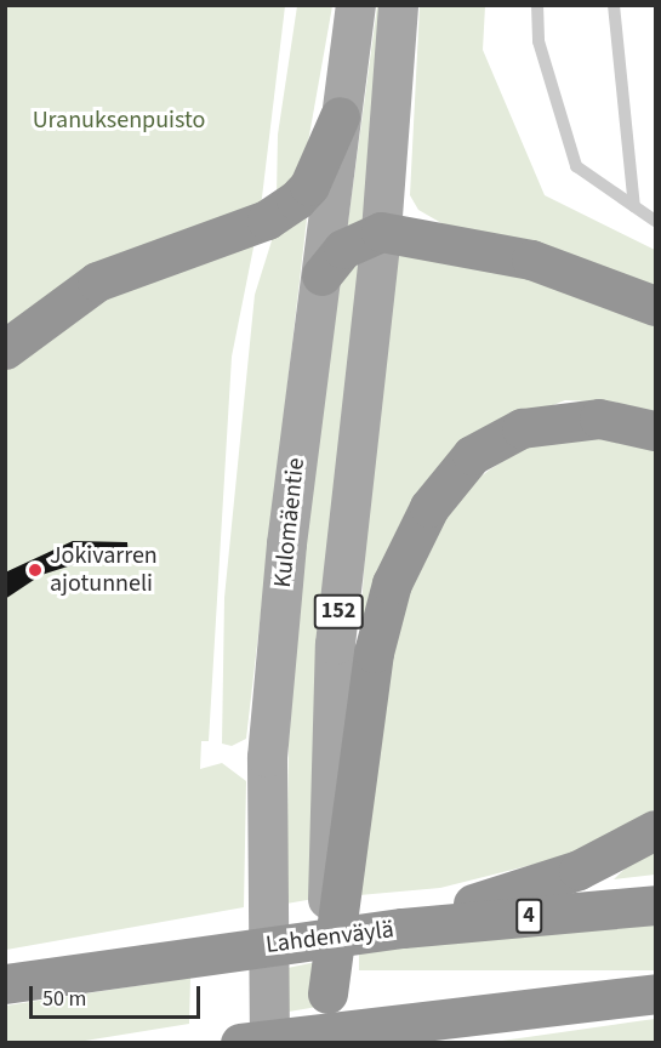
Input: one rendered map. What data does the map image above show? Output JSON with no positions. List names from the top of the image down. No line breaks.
{"streets":{"highway":["4","Lahdenväylä"],"main road":["Kulomäentie","152"]},"parks":["Uranuksenpuisto"],"places":["Jokivarren ajotunneli"],"scale_bar":"50 m"}
